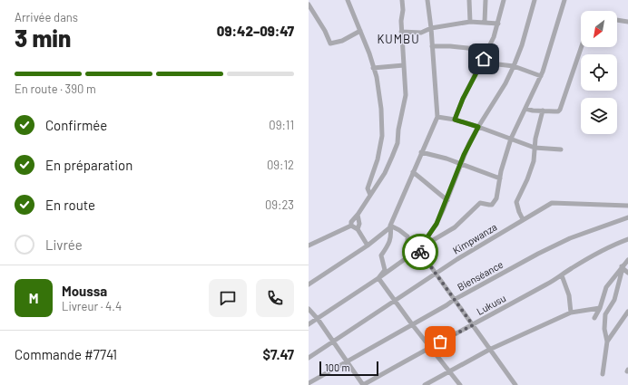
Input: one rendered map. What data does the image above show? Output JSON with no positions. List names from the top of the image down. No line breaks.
{"streets":{"street":["Kimpwanza","Bienséance","Lukusu"]},"districts":["KUMBU"],"scale_bar":"100 m","north":"bottom left","page":{"heading":["3 min","Arrivée dans","09:42–09:47"],"panel":["Moussa","Livreur · 4.4","Commande #7741","$7.47"],"bar":"En route · 390 m","list":[["Confirmée","09:11"],["En préparation","09:12"],["En route","09:23"],"Livrée"],"round":"M","scale":"100 m"}}
